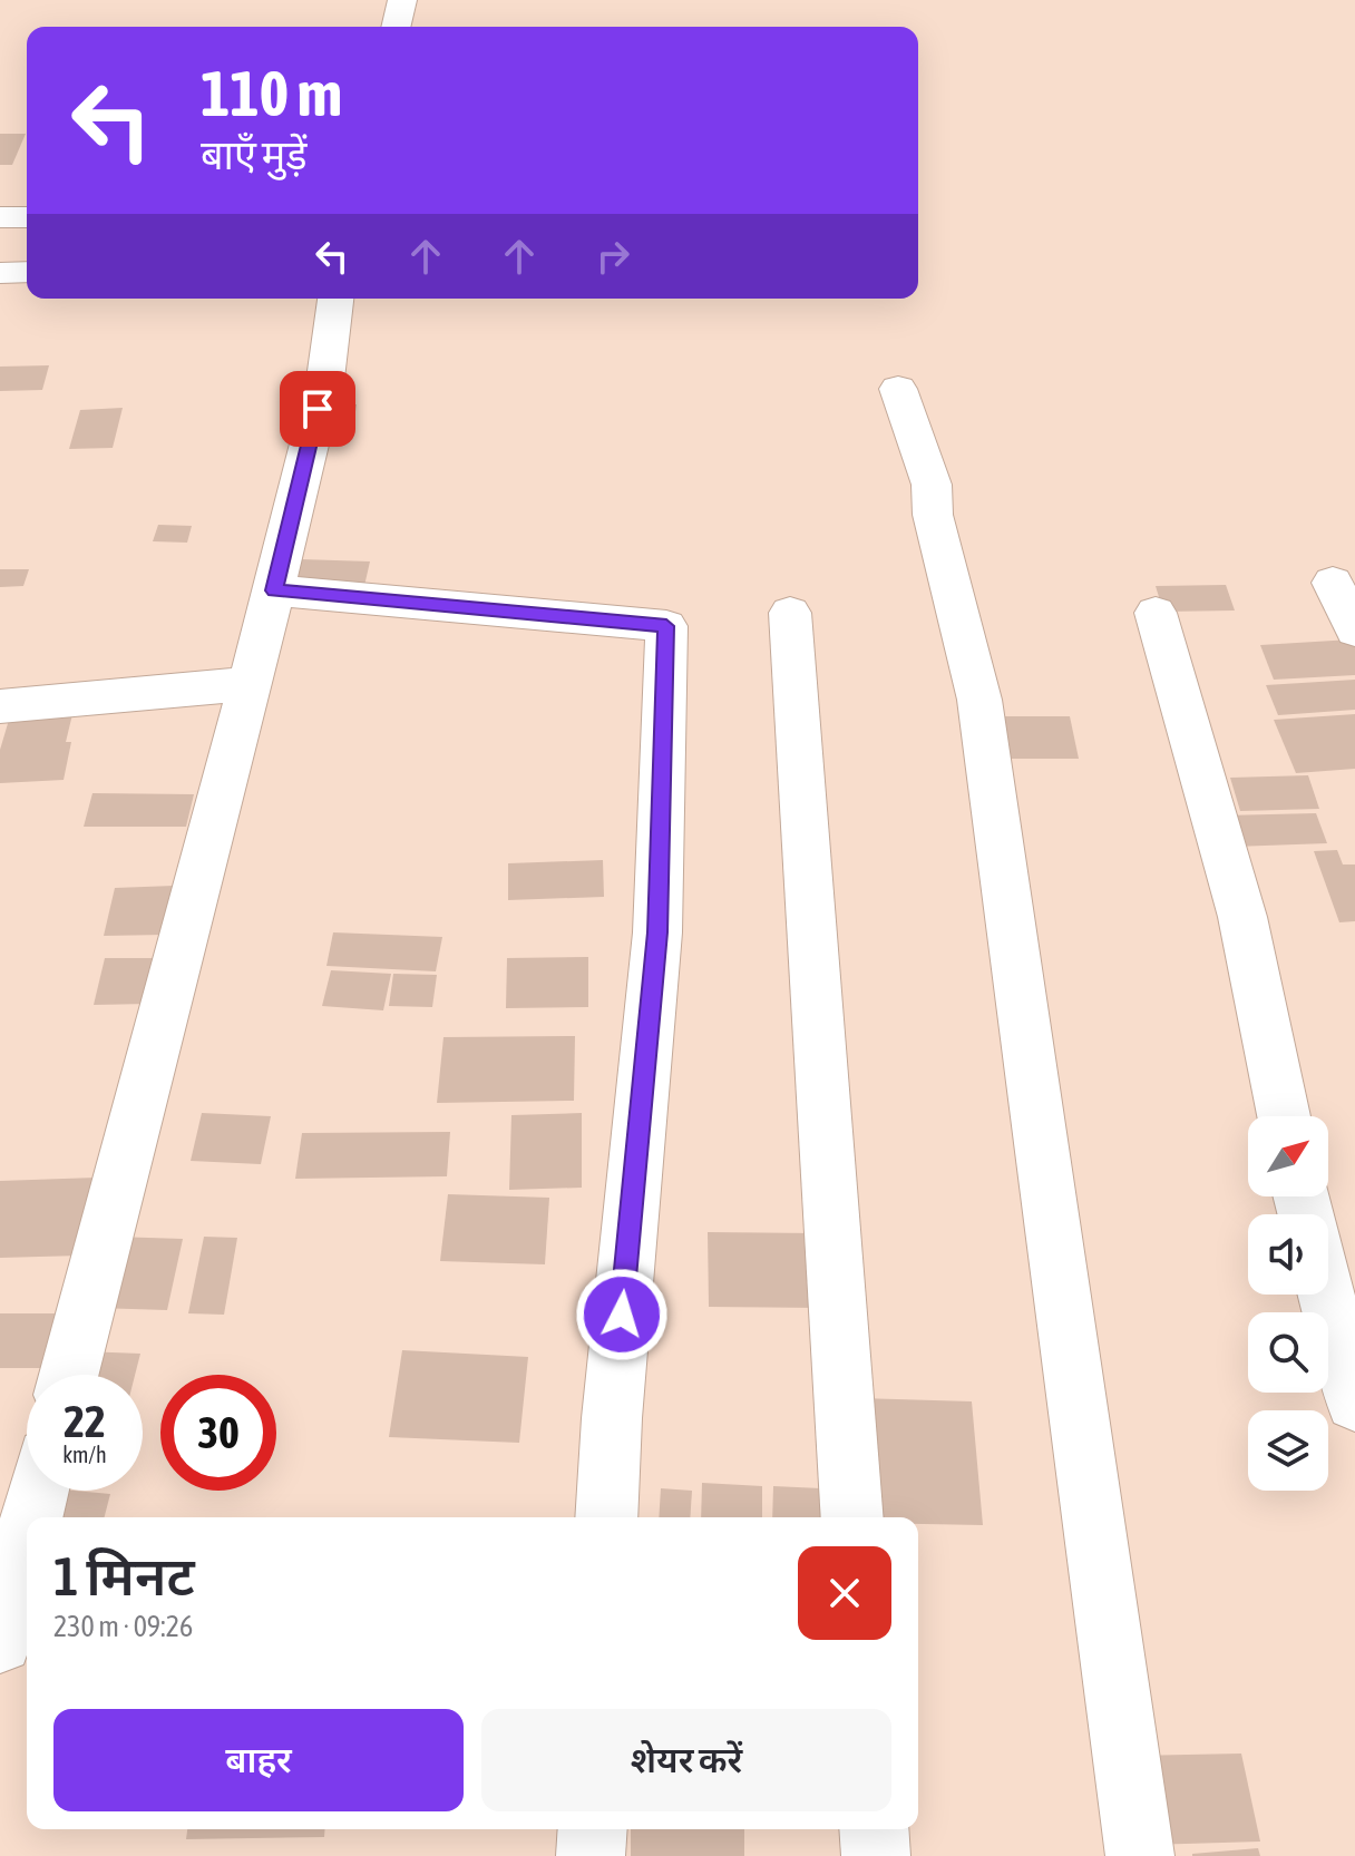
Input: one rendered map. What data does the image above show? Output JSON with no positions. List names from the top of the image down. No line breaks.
{"north":"top right","page":{"turn":["110 m","बाएँ मुड़ें"],"speed":"22 km/h","limit":"30","heading":["1 मिनट","230 m · 09:26"],"buttons":["बाहर","शेयर करें"]}}
